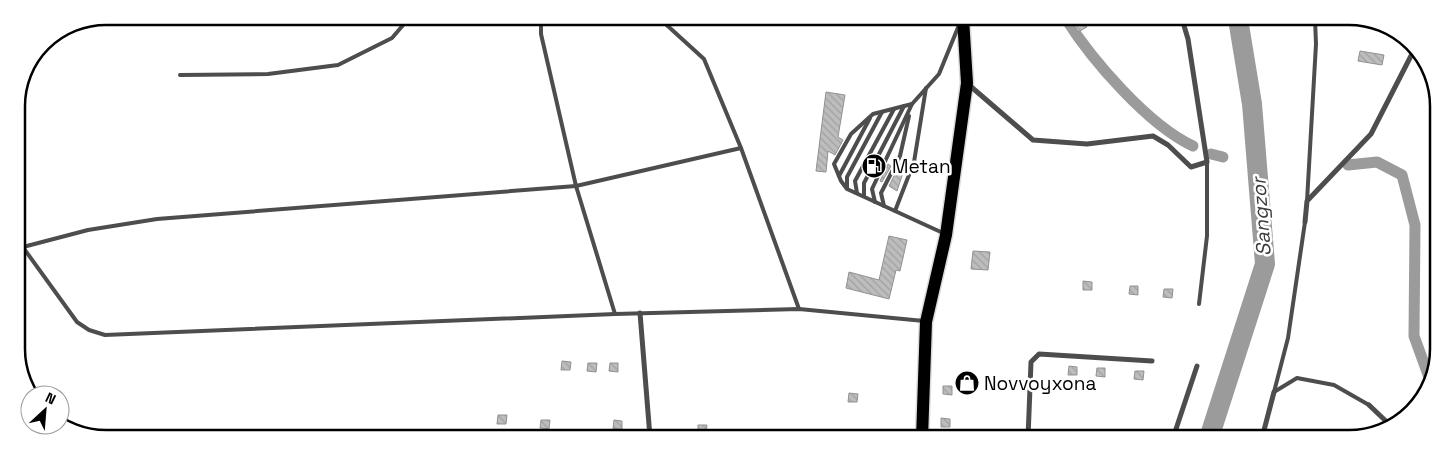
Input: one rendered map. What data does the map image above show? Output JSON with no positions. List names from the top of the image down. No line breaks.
{"water":["Sangzor"],"places":{"fuel station":["Metan"],"shop":["Novvoyxona"]},"north":"top right"}
